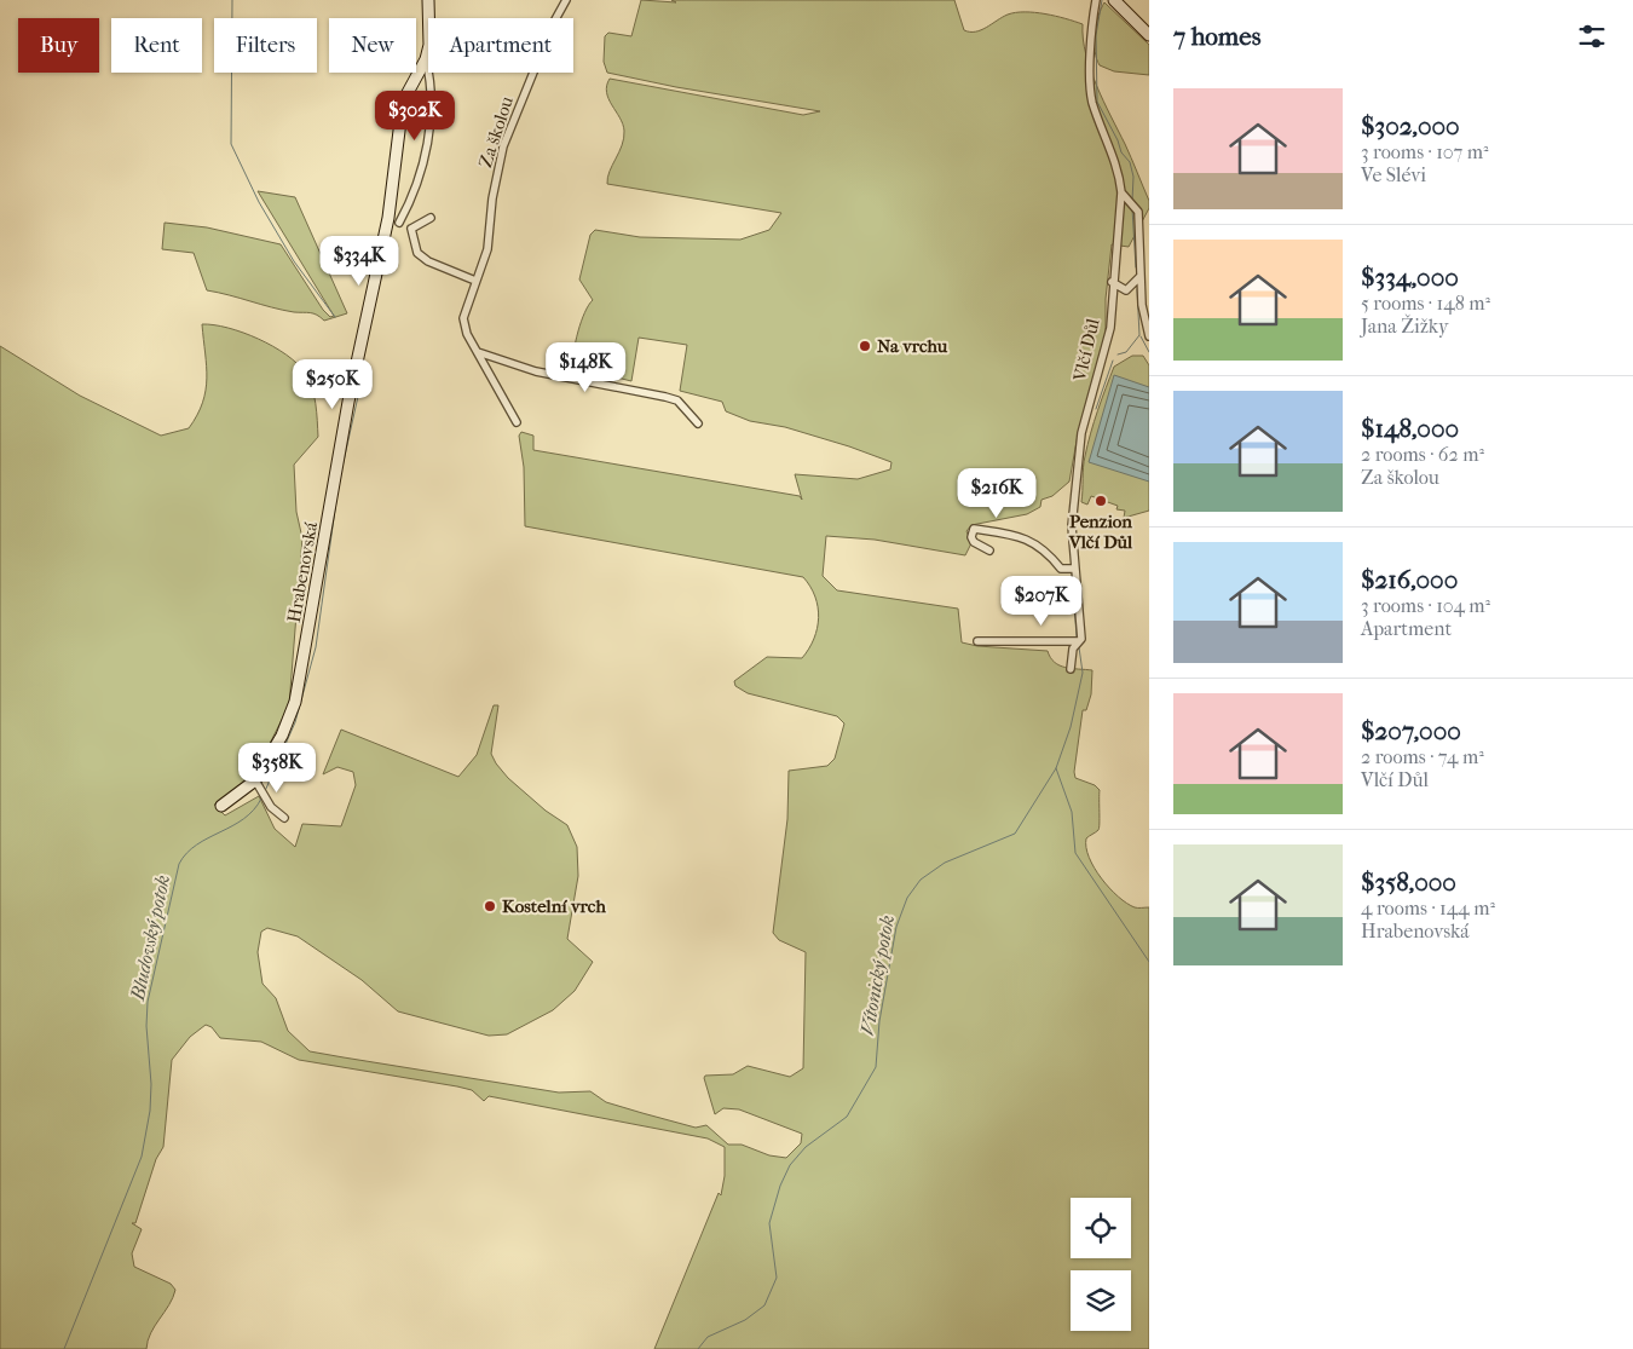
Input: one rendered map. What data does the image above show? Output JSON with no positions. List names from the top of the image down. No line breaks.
{"streets":{"street":["Za školou","Vlčí Důl","Hrabenovská"]},"water":["Bludovský potok","Vítonický potok"],"places":["Na vrchu","Penzion Vlčí Důl","Kostelní vrch"],"page":{"heading":"7 homes","chip":["Buy","Rent","Filters","New","Apartment"],"list":[{"name":"$302,000","note":"3 rooms · 107 m² · Ve Slévi"},{"name":"$334,000","note":"5 rooms · 148 m² · Jana Žižky"},{"name":"$148,000","note":"2 rooms · 62 m² · Za školou"},{"name":"$216,000","note":"3 rooms · 104 m² · Apartment"},{"name":"$207,000","note":"2 rooms · 74 m² · Vlčí Důl"},{"name":"$358,000","note":"4 rooms · 144 m² · Hrabenovská"}],"price":["$302K","$334K","$148K","$250K","$216K","$207K","$358K"]}}
